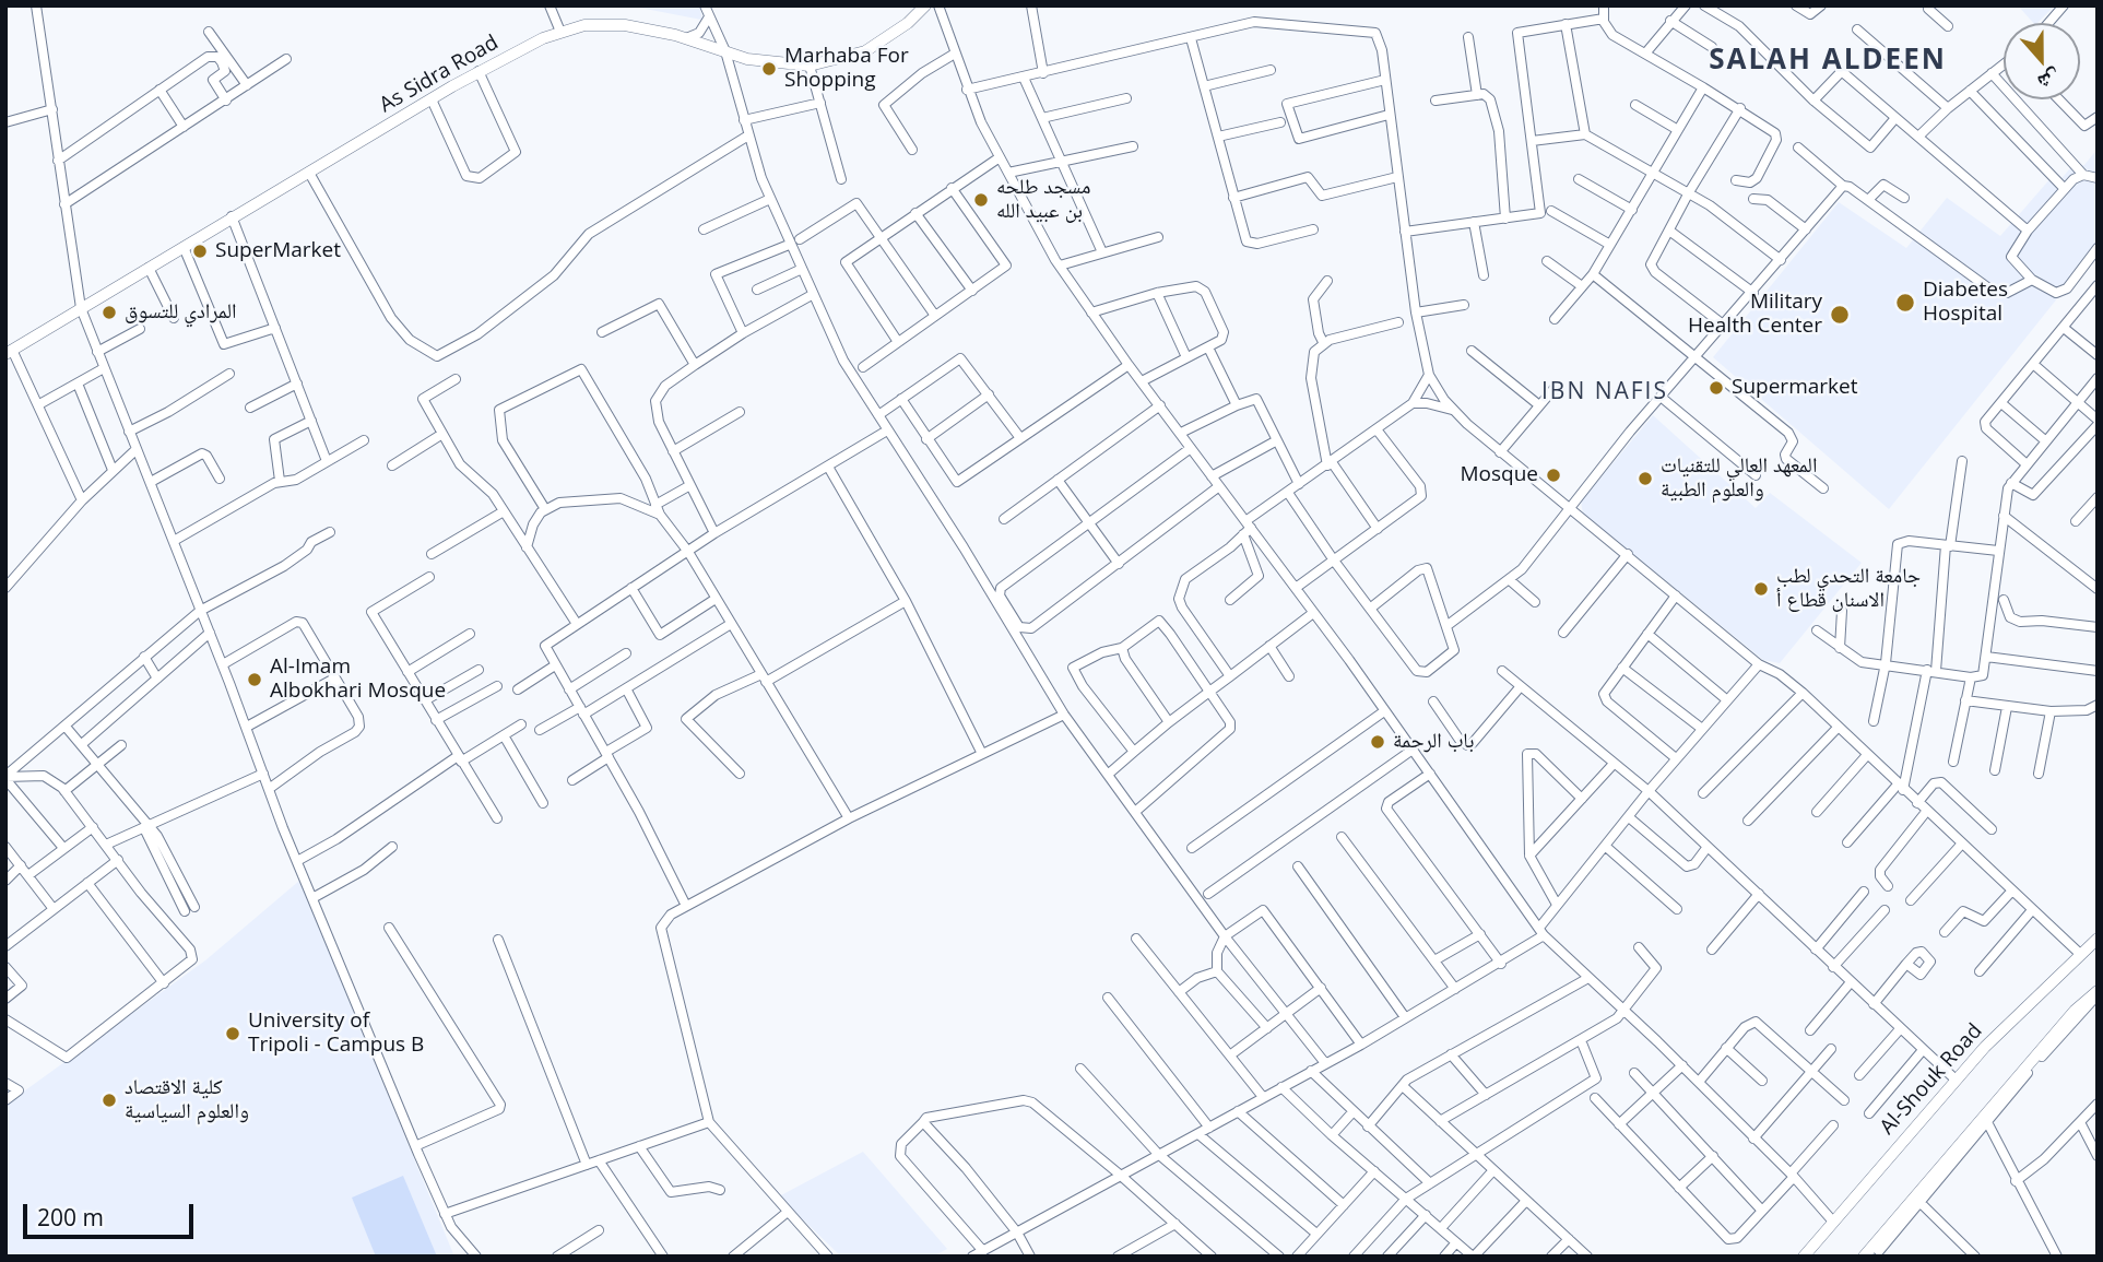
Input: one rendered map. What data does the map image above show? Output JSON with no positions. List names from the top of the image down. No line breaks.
{"streets":{"main road":["As Sidra Road","Al-Shouk Road"]},"districts":["SALAH ALDEEN","IBN NAFIS"],"places":["Marhaba For Shopping","مسجد طلحه بن عبيد الله","SuperMarket","Diabetes Hospital","المرادي للتسوق","Military Health Center","Supermarket","Mosque","المعهد العالي للتقنيات والعلوم الطبية","جامعة التحدي لطب الاسنان قطاع أ","Al-Imam Albokhari Mosque","باب الرحمة","University of Tripoli - Campus B","كلية الاقتصاد والعلوم السياسية"],"scale_bar":"200 m","north":"bottom"}
